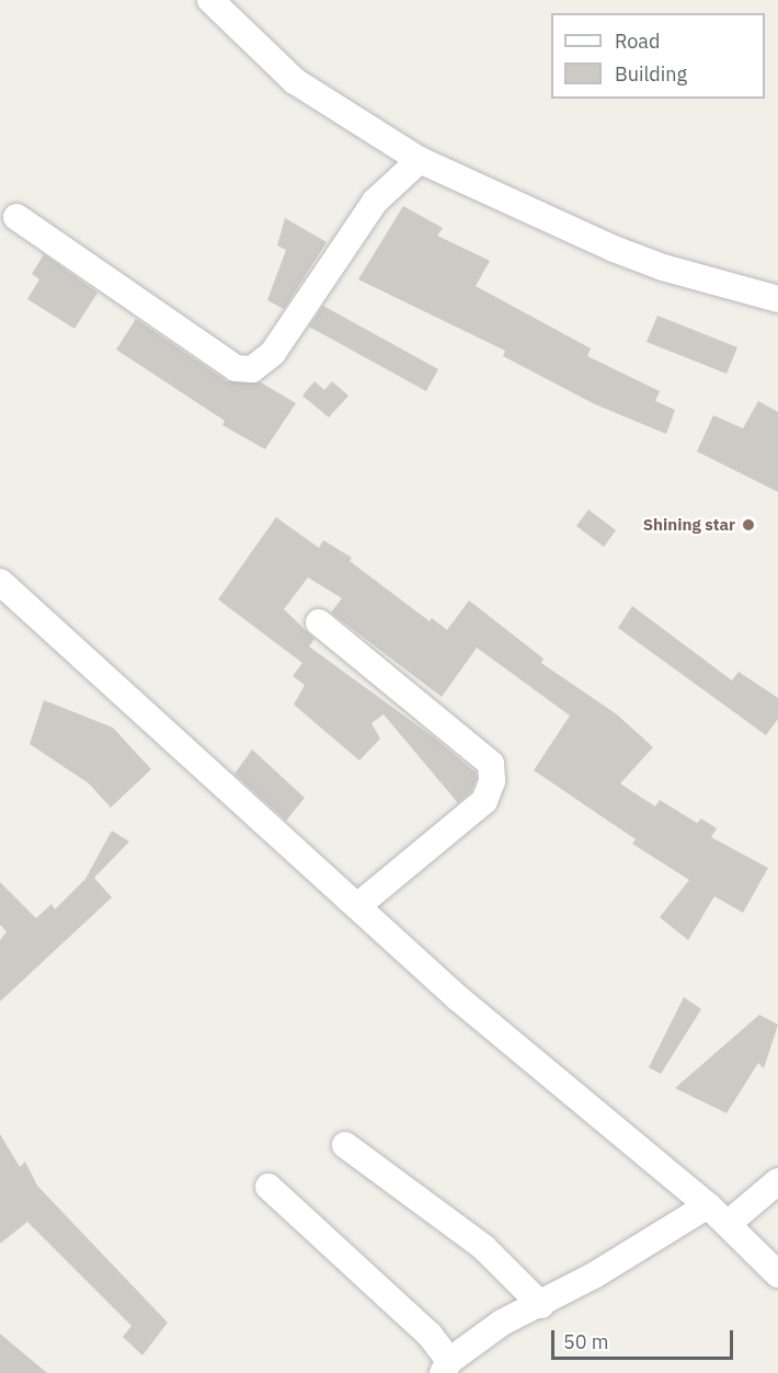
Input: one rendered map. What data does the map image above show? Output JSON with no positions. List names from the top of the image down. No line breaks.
{"places":["Shining star"],"legend":["Road","Building"],"scale_bar":"50 m"}
